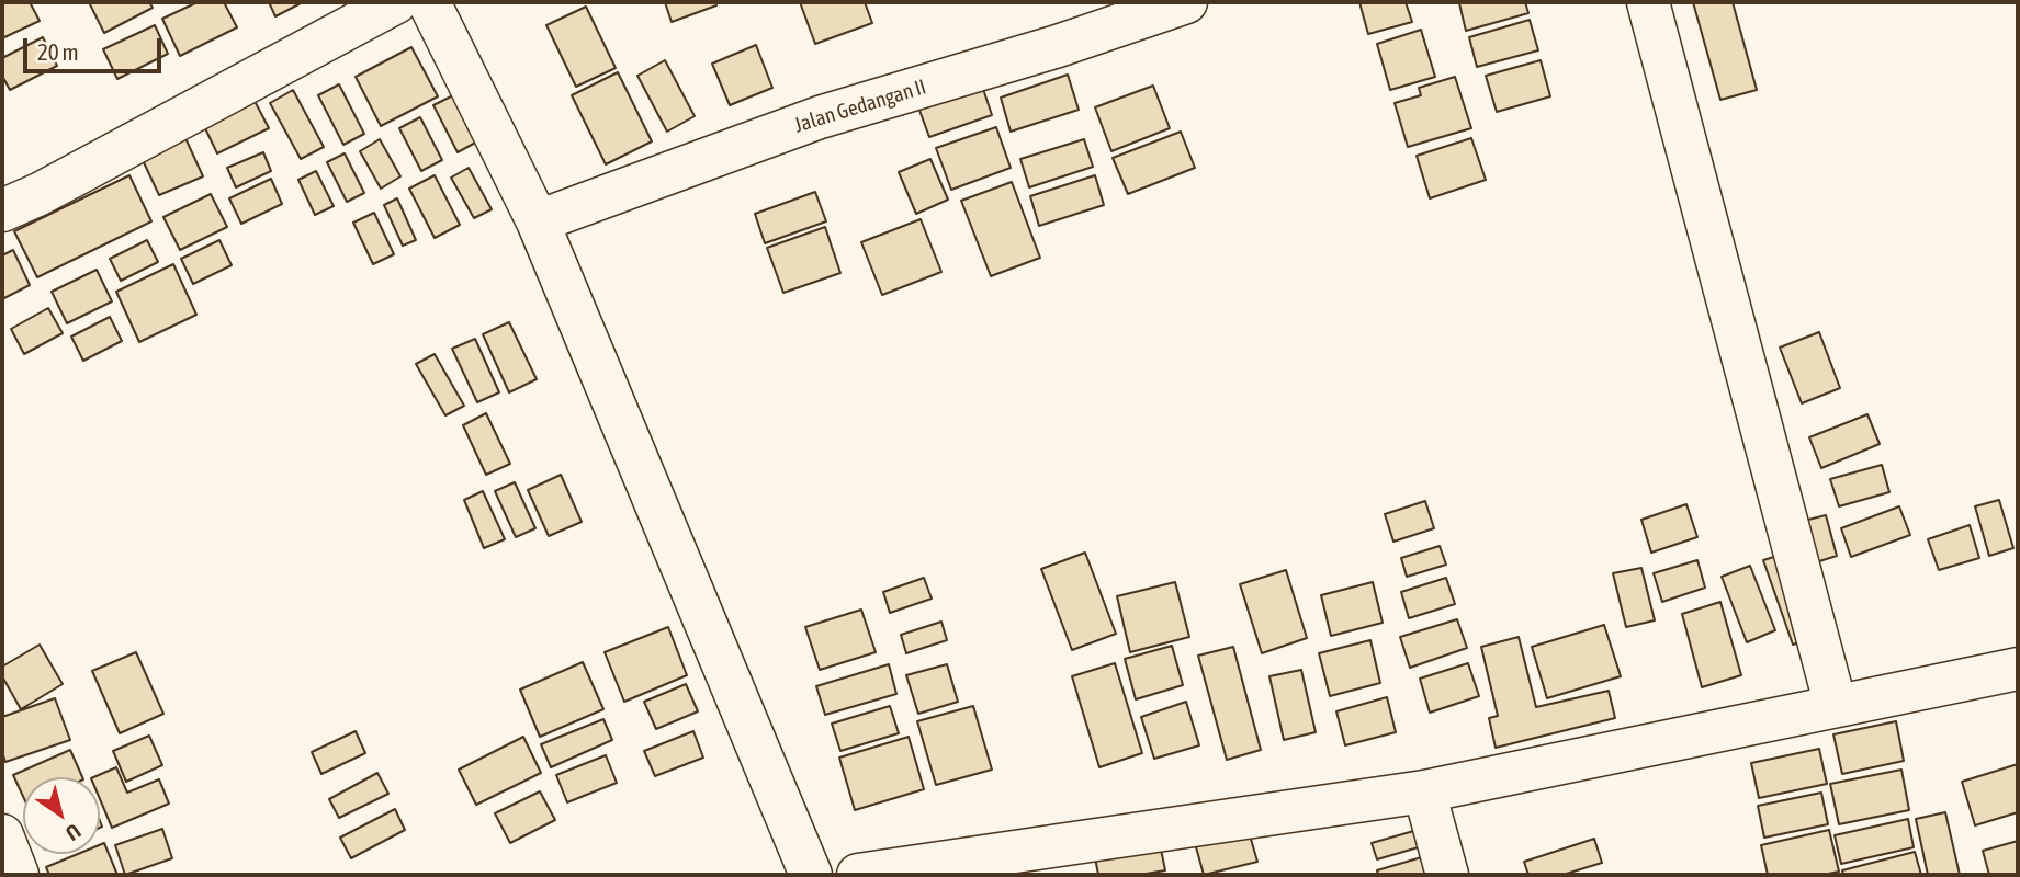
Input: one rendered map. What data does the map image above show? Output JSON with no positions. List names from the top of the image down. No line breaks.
{"streets":{"street":["Jalan Gedangan II"]},"scale_bar":"20 m","north":"bottom right"}
